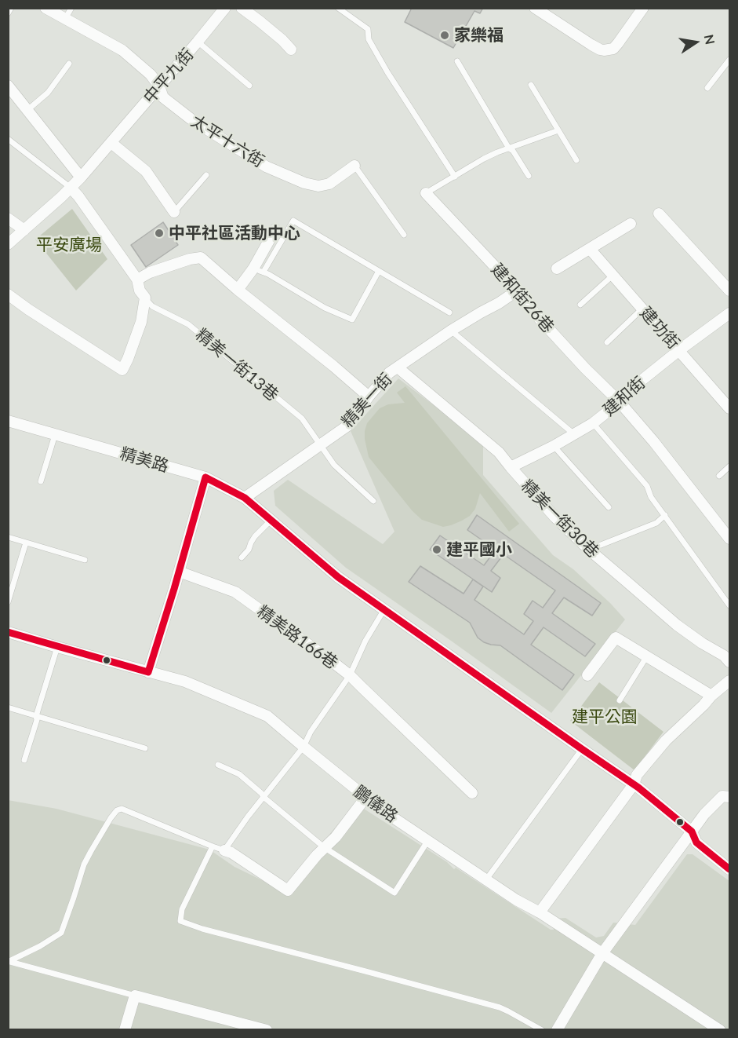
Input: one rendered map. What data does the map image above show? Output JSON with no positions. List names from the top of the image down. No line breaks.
{"streets":{"street":["中平九街","太平十六街","建和街26巷","建功街","精美一街13巷","建和街","精美一街","精美路","精美一街30巷","精美路166巷","鵬儀路"]},"crossings":[["中平九街","太平十六街"],["中平九街","精美一街13巷"],["建和街26巷","建和街"],["建和街26巷","精美一街"],["建功街","建和街"],["精美一街13巷","精美一街"],["建和街","精美一街30巷"],["精美一街","精美路"],["精美一街","精美一街30巷"]],"parks":["平安廣場","建平公園"],"places":["家樂福","中平社區活動中心","建平國小"],"north":"right"}
